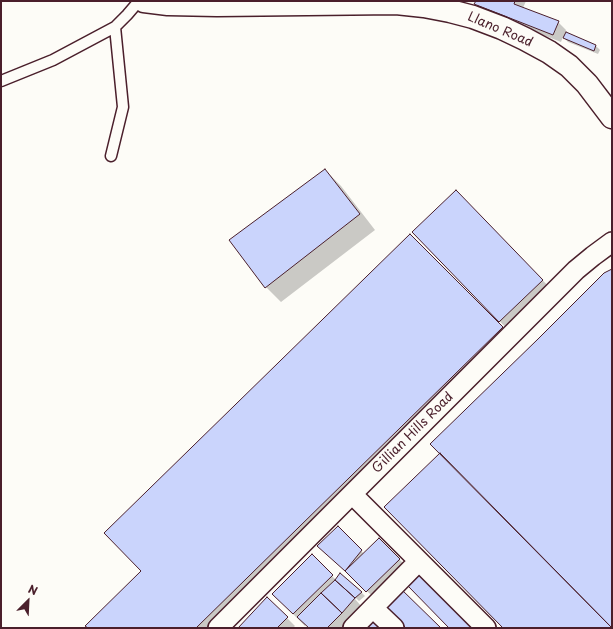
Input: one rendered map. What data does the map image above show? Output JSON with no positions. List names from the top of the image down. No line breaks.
{"streets":{"main road":["Llano Road"],"street":["Gillian Hills Road"]},"north":"top right"}
